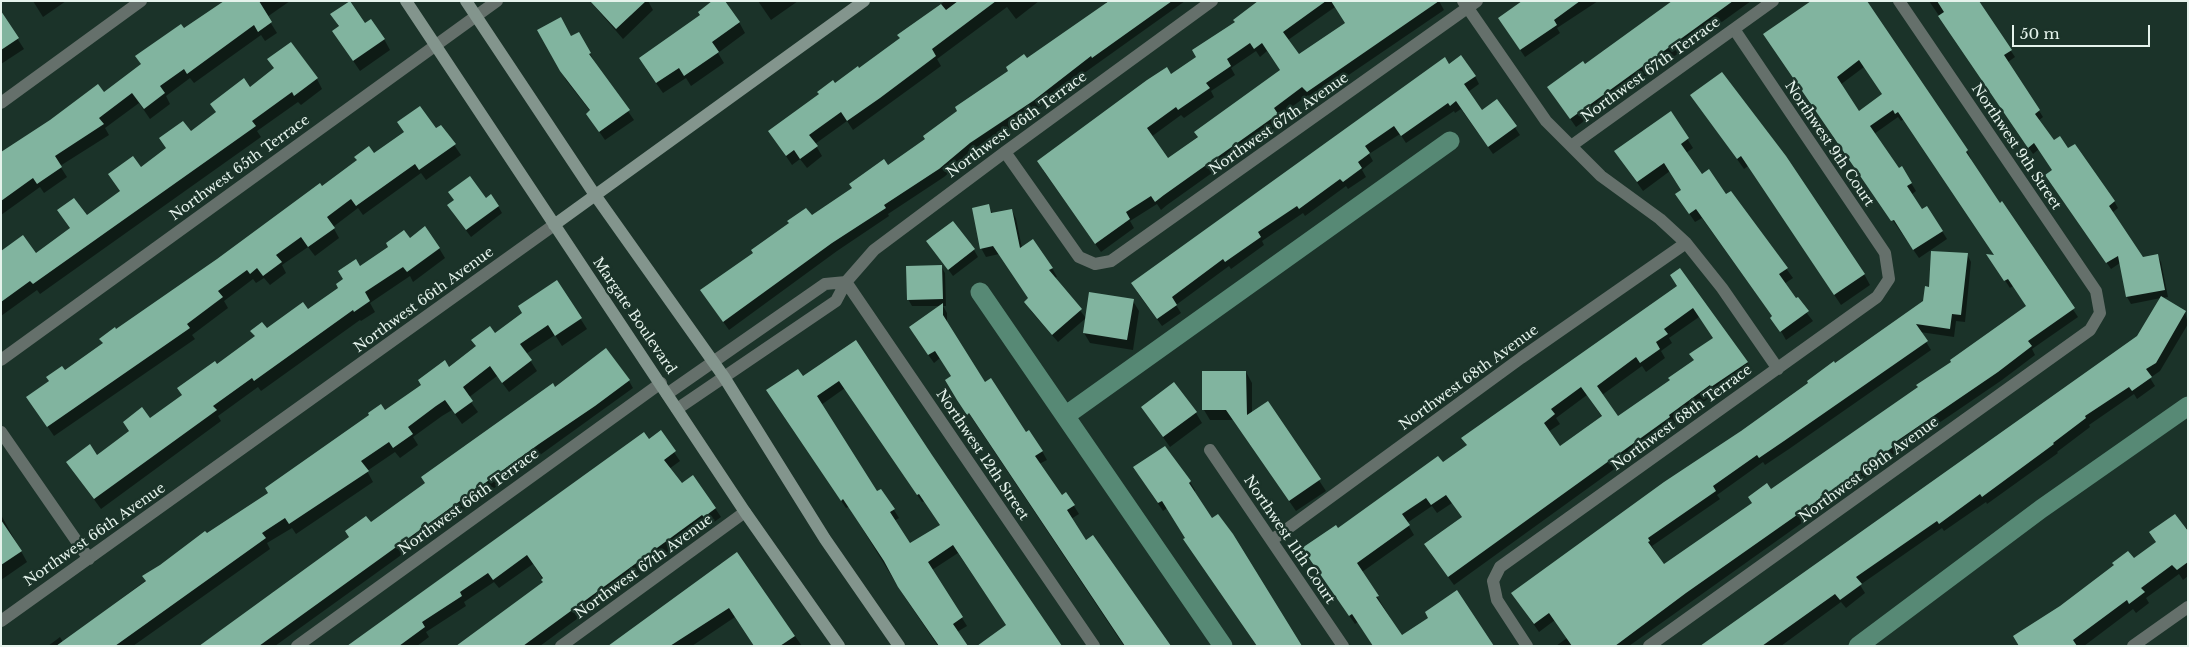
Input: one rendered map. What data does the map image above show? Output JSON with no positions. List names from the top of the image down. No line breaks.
{"streets":{"street":["Northwest 67th Terrace","Northwest 67th Avenue","Northwest 66th Terrace","Northwest 9th Court","Northwest 9th Street","Northwest 65th Terrace","Northwest 66th Avenue","Margate Boulevard","Northwest 68th Avenue","Northwest 68th Terrace","Northwest 12th Street","Northwest 69th Avenue","Northwest 11th Court"]},"crossings":[["Northwest 67th Terrace","Northwest 9th Court"],["Northwest 67th Avenue","Northwest 66th Terrace"],["Northwest 67th Avenue","Margate Boulevard"],["Northwest 66th Terrace","Margate Boulevard"],["Northwest 66th Terrace","Northwest 12th Street"],["Northwest 9th Court","Northwest 68th Terrace"],["Northwest 9th Street","Northwest 69th Avenue"],["Northwest 65th Terrace","Margate Boulevard"],["Northwest 66th Avenue","Margate Boulevard"],["Northwest 68th Avenue","Northwest 11th Court"]],"scale_bar":"50 m"}
